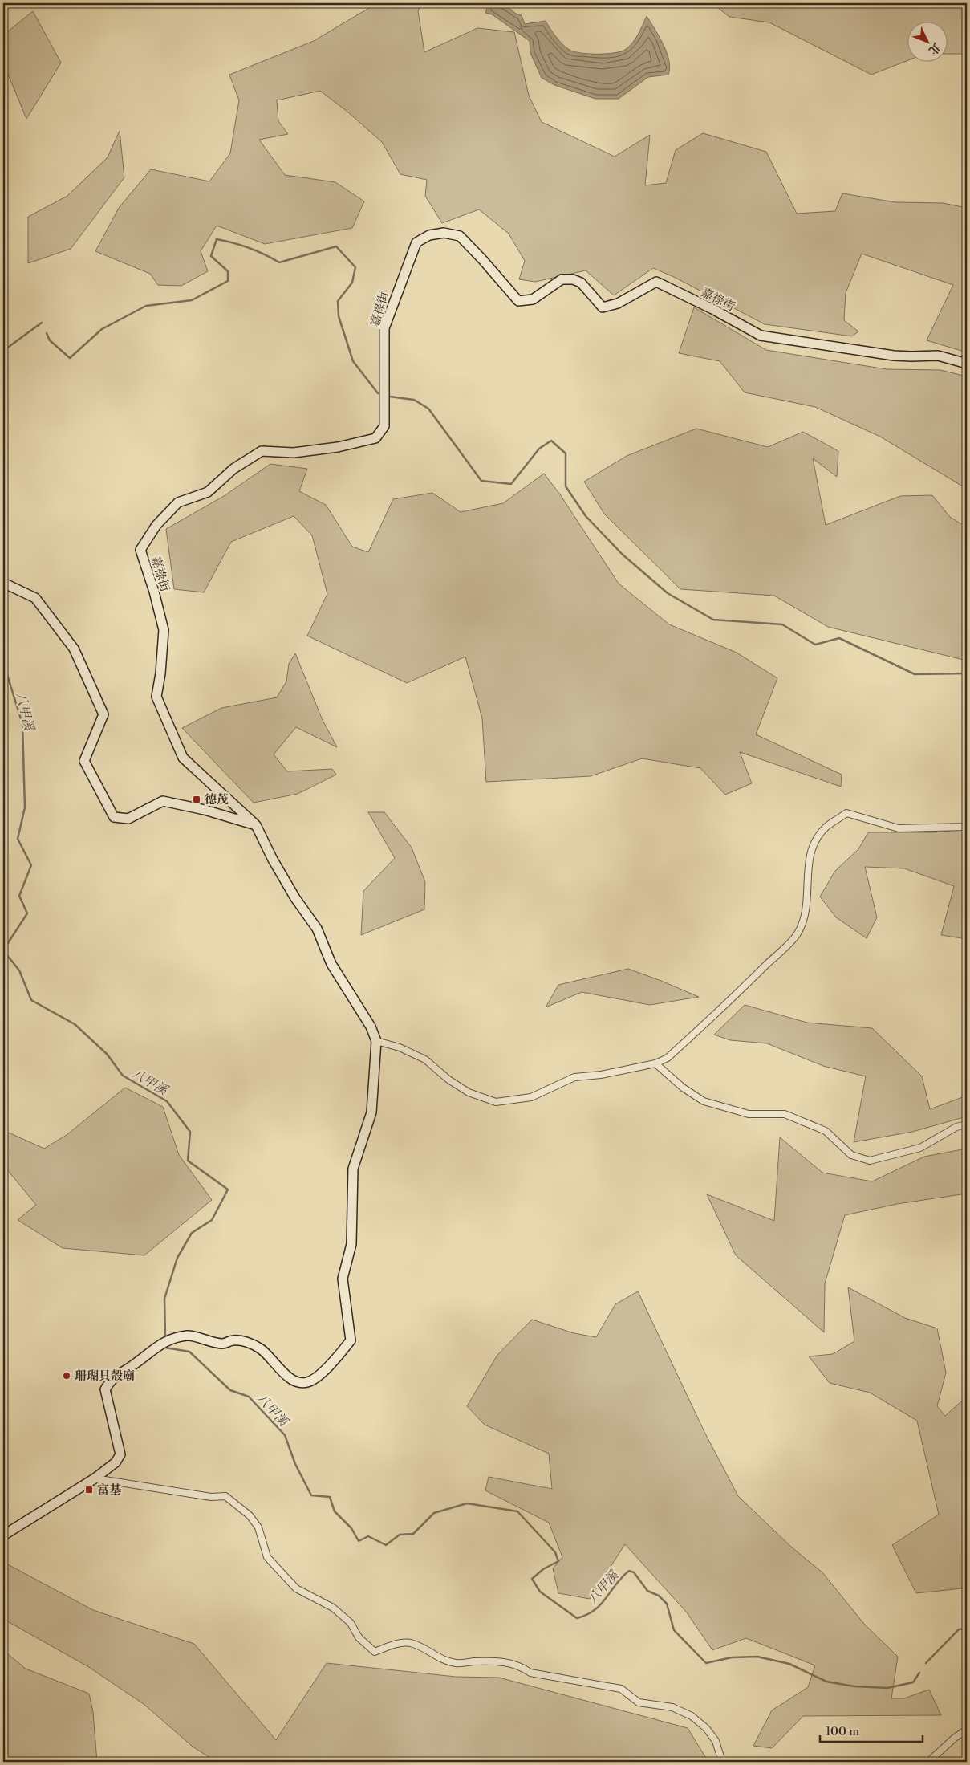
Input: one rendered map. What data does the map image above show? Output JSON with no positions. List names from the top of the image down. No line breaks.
{"streets":{"street":["嘉祿街"]},"water":["八甲溪"],"places":{"transit":["德茂","富基"],"other":["珊瑚貝殼廟"]},"scale_bar":"100 m","north":"bottom right"}
